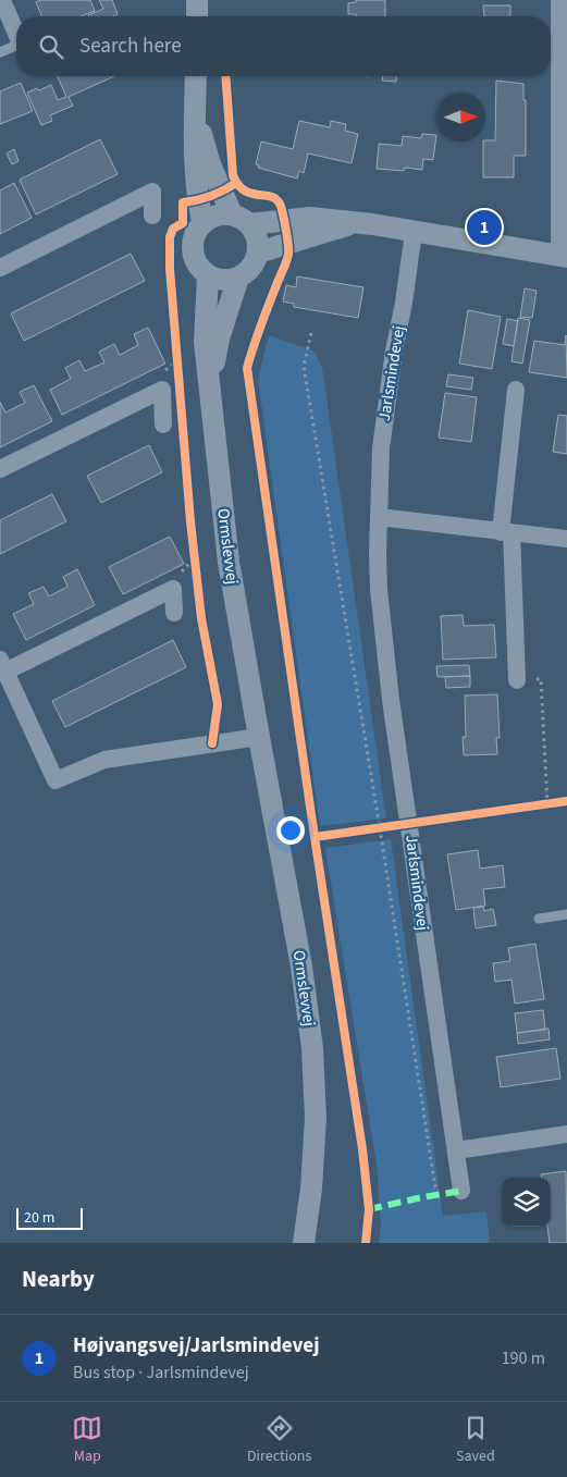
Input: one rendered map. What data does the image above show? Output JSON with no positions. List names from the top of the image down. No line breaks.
{"streets":{"street":["Jarlsmindevej","Ormslevvej"]},"scale_bar":"20 m","north":"right","page":{"search":"Search here","pins":"1","scale":"20 m","heading":"Nearby","list":[{"mark":"1","name":"Højvangsvej/Jarlsmindevej","note":"Bus stop · Jarlsmindevej","value":"190 m"}],"nav":["Map","Directions","Saved"]}}
